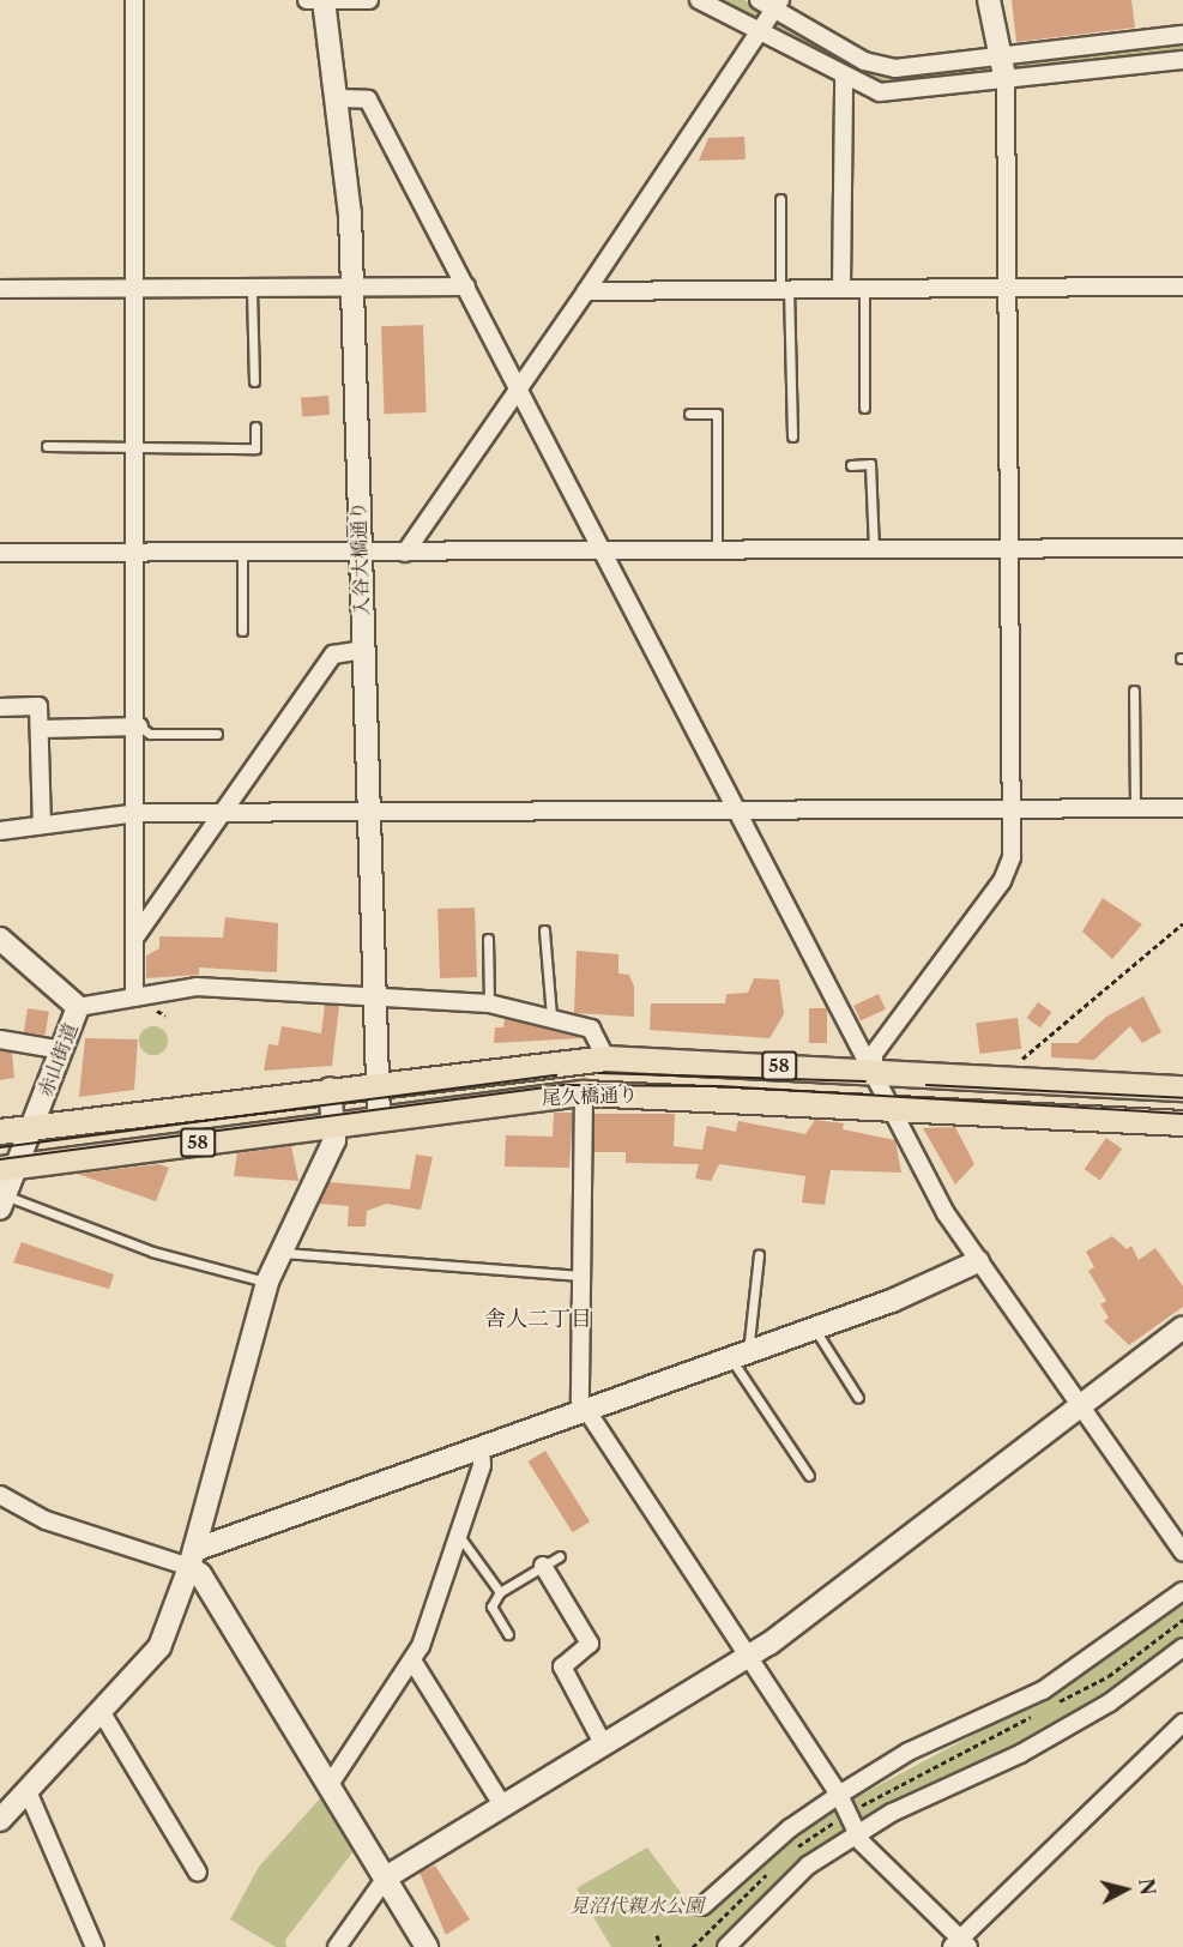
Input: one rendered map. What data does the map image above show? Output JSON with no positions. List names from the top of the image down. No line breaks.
{"streets":{"main road":["58","尾久橋通り"],"street":["入谷大橋通り","赤山街道"]},"crossings":[["入谷大橋通り","尾久橋通り"],["赤山街道","尾久橋通り"]],"districts":["舎人二丁目"],"parks":["見沼代親水公園"],"north":"right"}
